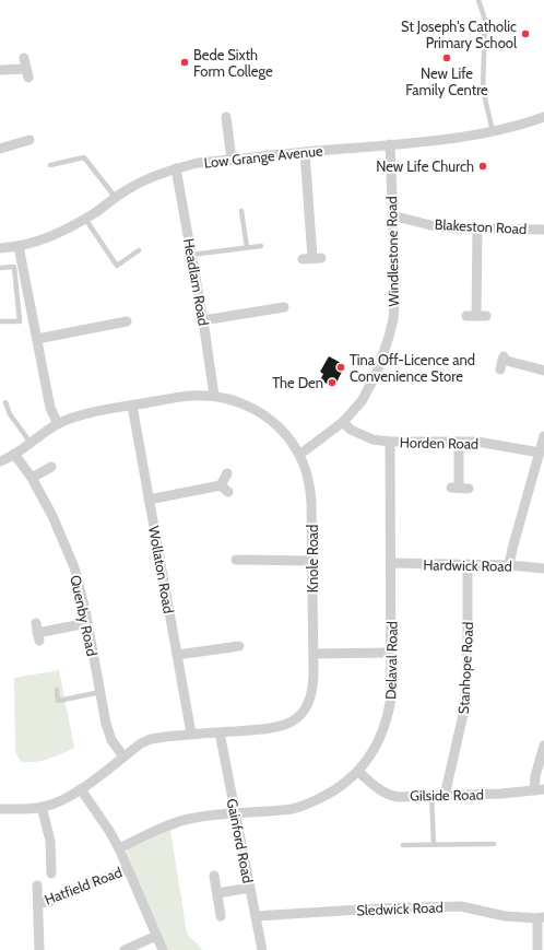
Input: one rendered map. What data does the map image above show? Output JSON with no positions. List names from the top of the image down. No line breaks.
{"streets":{"street":["Low Grange Avenue","Blakeston Road","Windlestone Road","Headlam Road","Horden Road","Knole Road","Hardwick Road","Wollaton Road","Quenby Road","Delaval Road","Stanhope Road","Gilside Road","Gainford Road","Hatfield Road","Sledwick Road"]},"crossings":[["Low Grange Avenue","Windlestone Road"],["Low Grange Avenue","Headlam Road"],["Blakeston Road","Windlestone Road"],["Windlestone Road","Horden Road"],["Windlestone Road","Knole Road"],["Headlam Road","Knole Road"],["Horden Road","Delaval Road"],["Knole Road","Wollaton Road"],["Knole Road","Quenby Road"],["Knole Road","Gainford Road"],["Knole Road","Hatfield Road"],["Hardwick Road","Delaval Road"],["Hardwick Road","Stanhope Road"],["Delaval Road","Gilside Road"],["Delaval Road","Gainford Road"],["Delaval Road","Hatfield Road"],["Stanhope Road","Gilside Road"],["Gainford Road","Sledwick Road"]],"places":["St Joseph's Catholic Primary School","New Life Family Centre","Bede Sixth Form College","New Life Church","Tina Off-Licence and Convenience Store","The Den"]}
